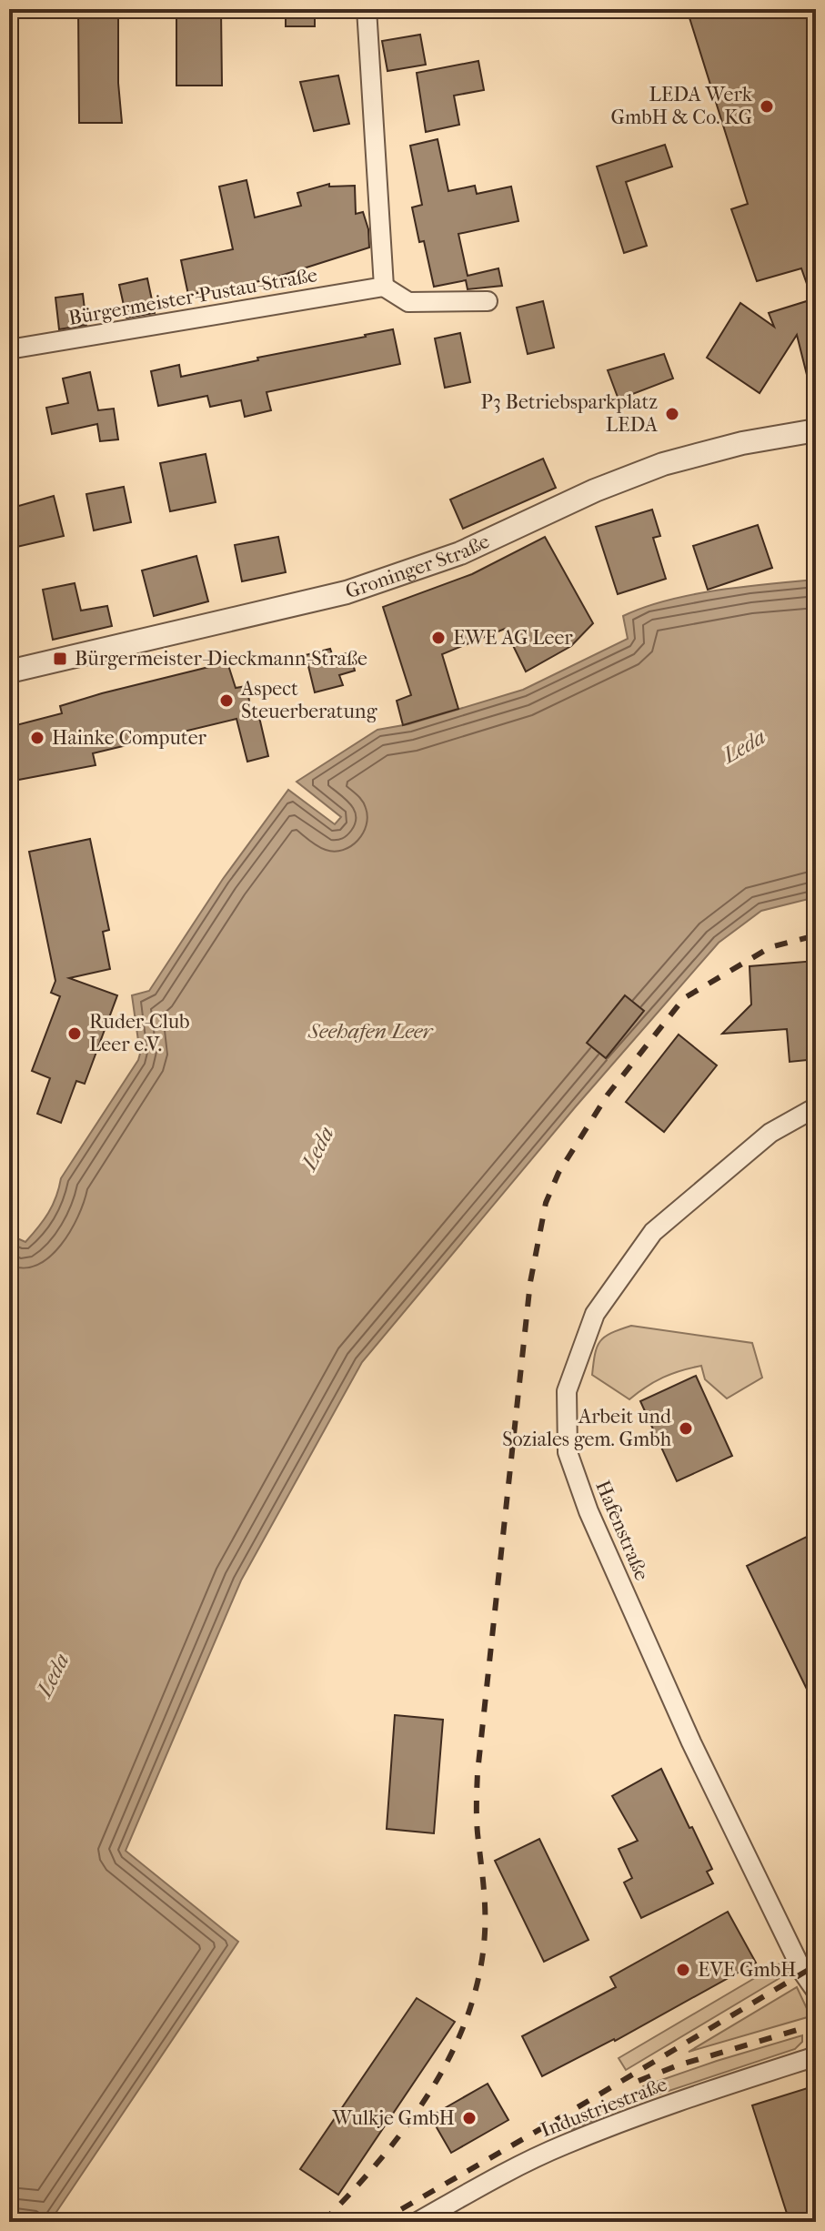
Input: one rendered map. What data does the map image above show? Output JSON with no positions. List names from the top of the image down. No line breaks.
{"streets":{"street":["Bürgermeister-Pustau-Straße","Groninger Straße","Hafenstraße","Industriestraße"]},"water":["Leda","Seehafen Leer"],"places":{"other":["LEDA Werk GmbH & Co. KG","P3 Betriebsparkplatz LEDA","EWE AG Leer","Aspect Steuerberatung","Hainke Computer","Ruder-Club Leer e.V.","Arbeit und Soziales gem. Gmbh","EVE GmbH","Wulkje GmbH"],"transit":["Bürgermeister-Dieckmann-Straße"]}}
